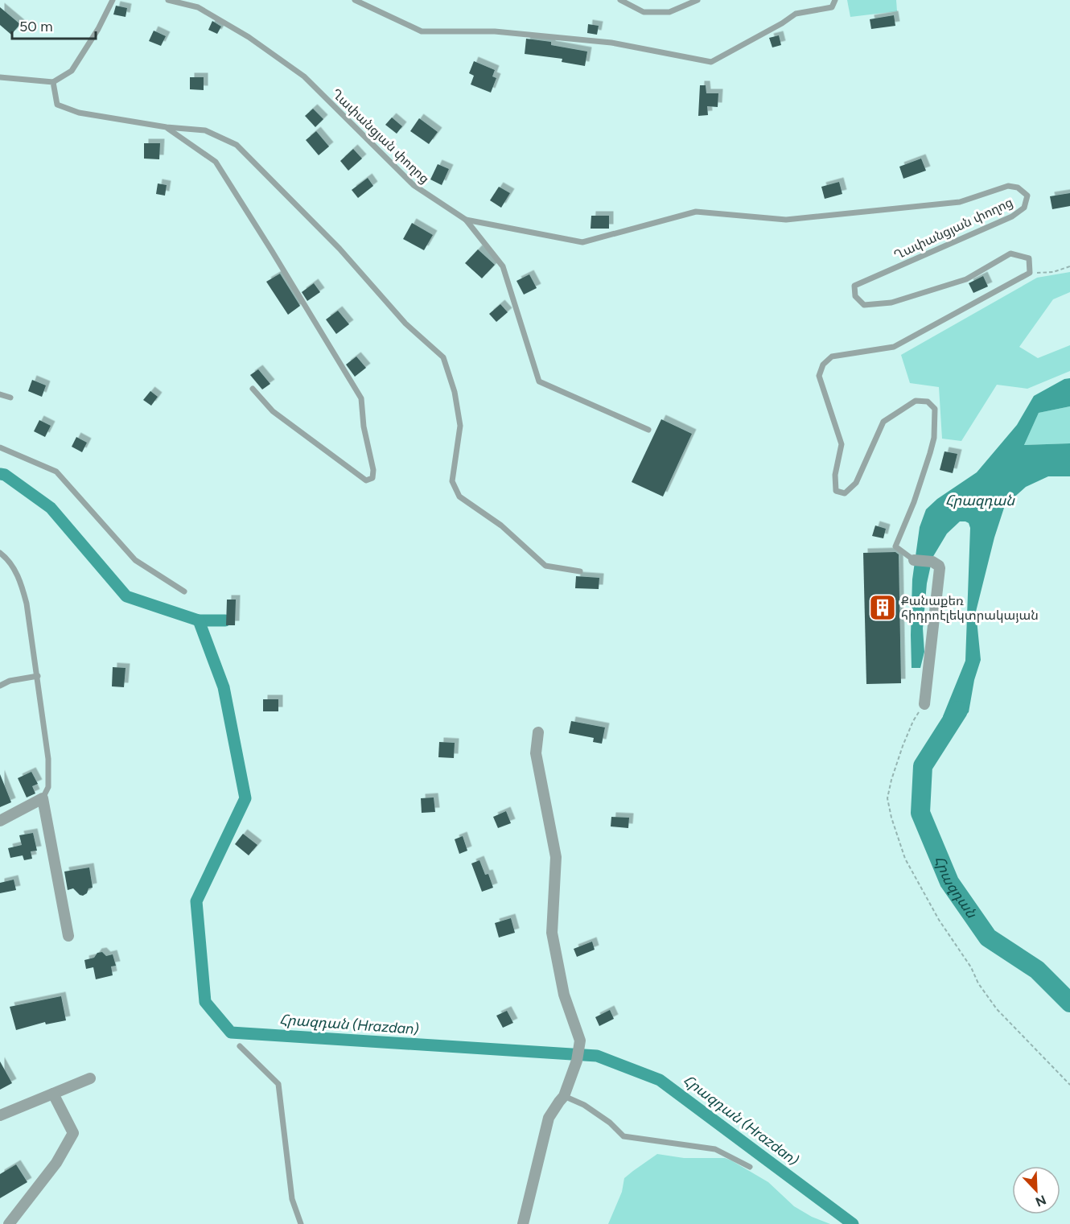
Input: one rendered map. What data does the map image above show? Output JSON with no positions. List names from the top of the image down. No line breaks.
{"streets":{"lane":["Ղափանցյան փողոց"]},"water":["Հրազդան","Հրազդան (Hrazdan)"],"places":{"building":["Քանաքեռ հիդրոէլեկտրակայան"]},"scale_bar":"50 m","north":"bottom right"}
